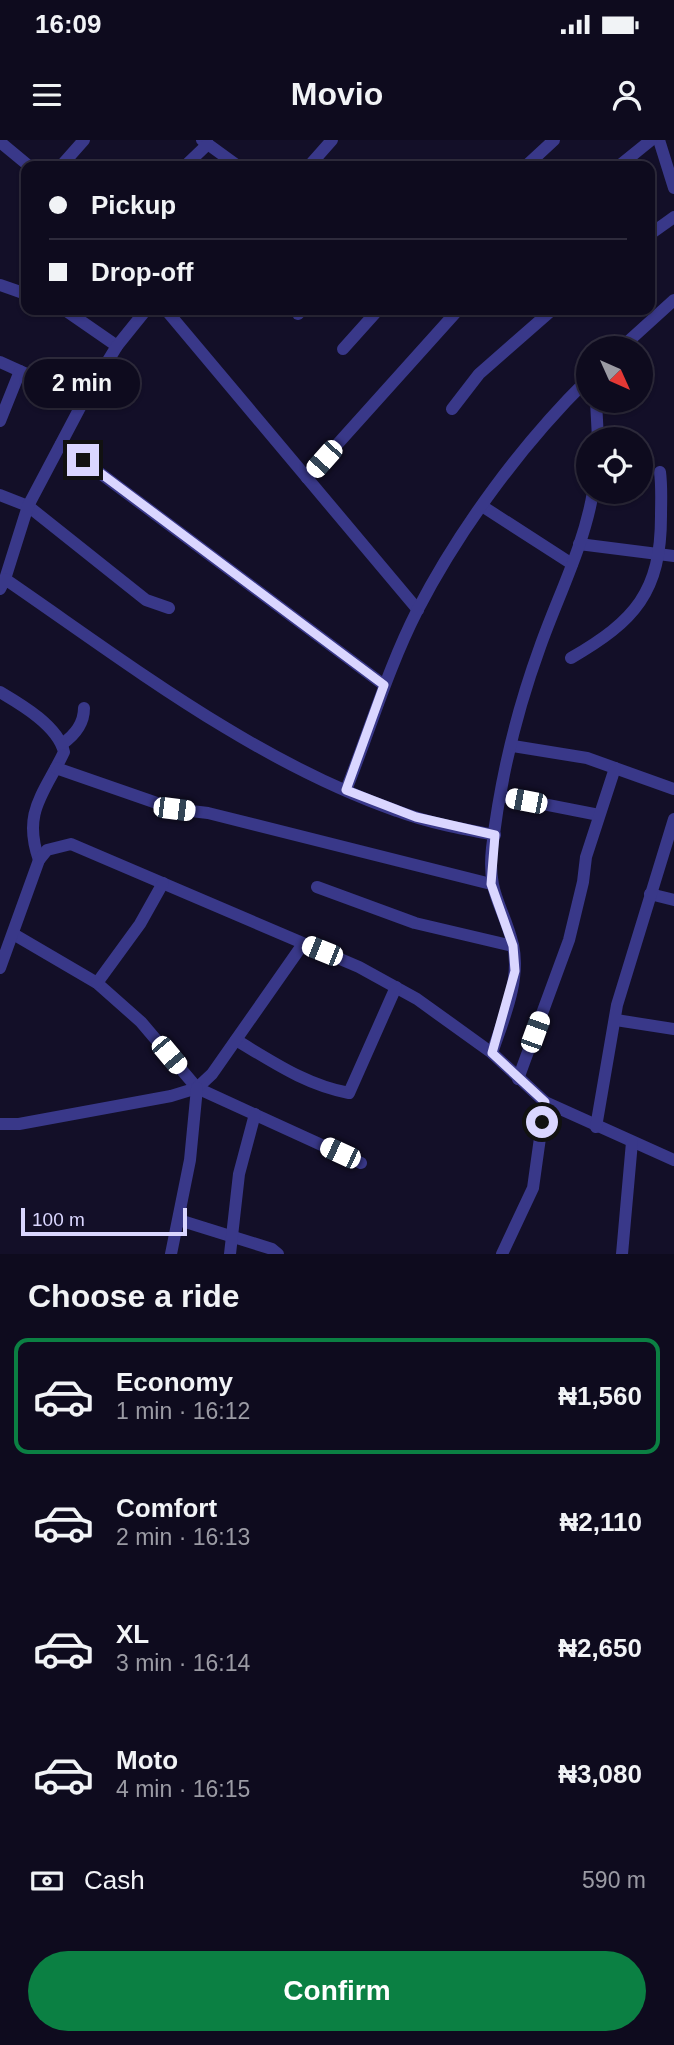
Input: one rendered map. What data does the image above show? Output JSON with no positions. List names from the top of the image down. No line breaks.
{"scale_bar":"100 m","north":"bottom right","page":{"status":"16:09","header":"Movio","banner":["Pickup","Drop-off"],"bubble":"2 min","scale":"100 m","heading":"Choose a ride","list":[{"name":"Economy","note":"1 min · 16:12","value":"₦1,560"},{"name":"Comfort","note":"2 min · 16:13","value":"₦2,110"},{"name":"XL","note":"3 min · 16:14","value":"₦2,650"},{"name":"Moto","note":"4 min · 16:15","value":"₦3,080"}],"pay":["Cash","590 m"],"buttons":"Confirm"}}
